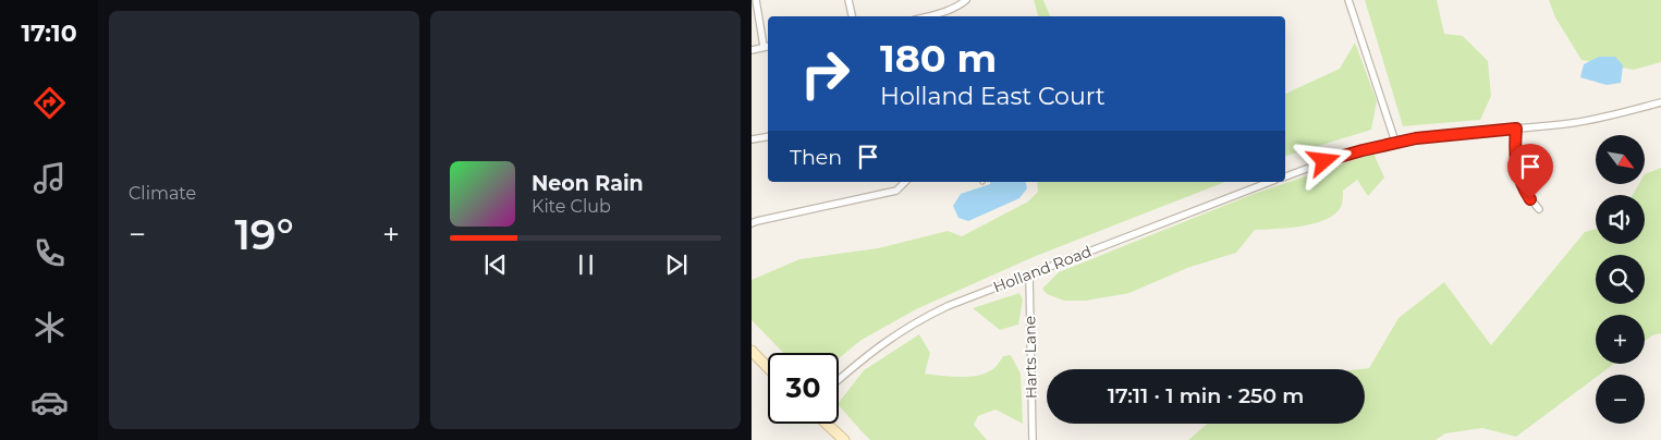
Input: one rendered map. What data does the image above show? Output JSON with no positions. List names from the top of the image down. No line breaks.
{"streets":{"street":["Holland Road","Harts Lane"]},"crossings":[["Holland Road","Harts Lane"]],"north":"bottom right","page":{"tabs":"17:10","tile":"Climate","turn":["180 m","Holland East Court"],"then":"Then","map_buttons":["+","−"],"song":["Neon Rain","Kite Club"],"heat":["−","19°","+"],"limit":"30","trip":"17:11 · 1 min · 250 m"}}
